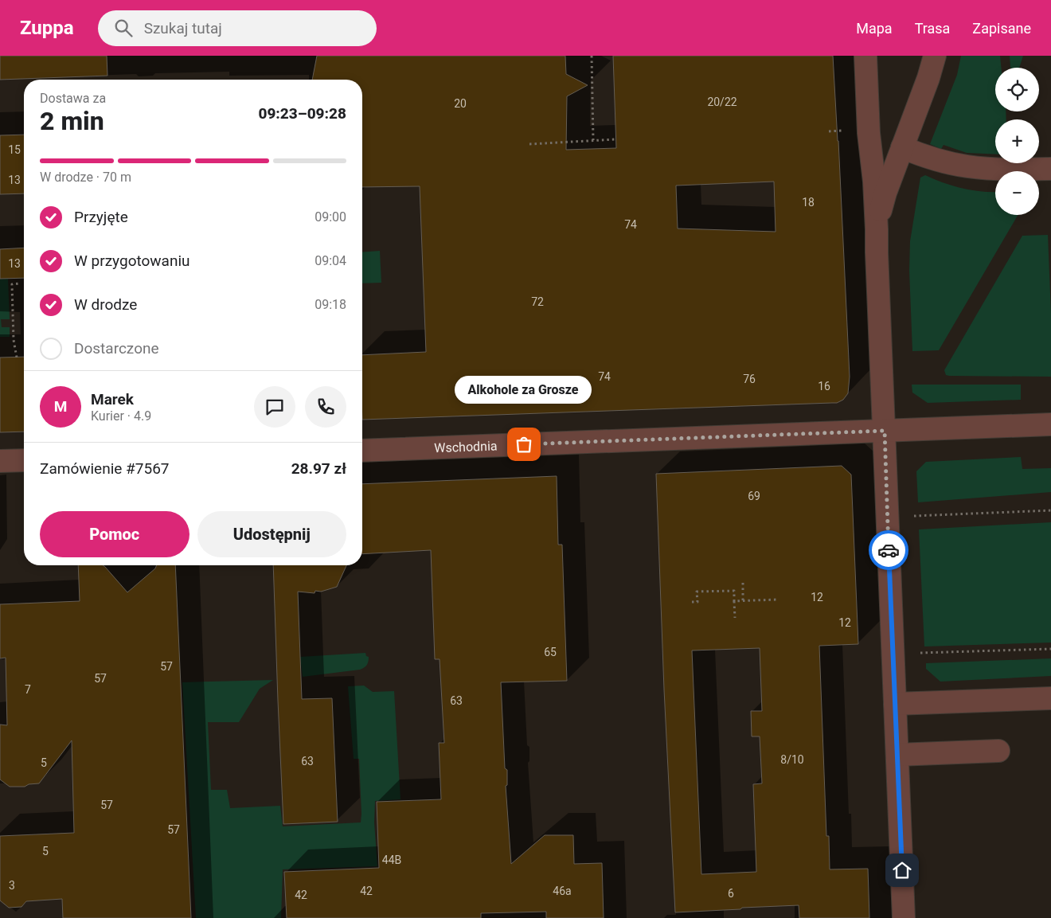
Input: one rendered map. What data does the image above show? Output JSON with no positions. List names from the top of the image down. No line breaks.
{"streets":{"street":["Wschodnia"]},"places":["Alkohole za Grosze"],"house_numbers":["20/22","20","15","13","18","74","13","72","74","76","16","69","12","12","65","57","57","7","63","8/10","63","5","57","57","5","44B","3","42","46a","6","42"],"page":{"header":"Zuppa","search":"Szukaj tutaj","nav":["Mapa","Trasa","Zapisane"],"map_buttons":["+","−"],"heading":["2 min","Dostawa za","09:23–09:28"],"panel":["Marek","Kurier · 4.9","Zamówienie #7567","28.97 zł"],"bar":"W drodze · 70 m","list":[["Przyjęte","09:00"],["W przygotowaniu","09:04"],["W drodze","09:18"],"Dostarczone"],"bubble":"Alkohole za Grosze","round":"M","buttons":["Pomoc","Udostępnij"]}}
